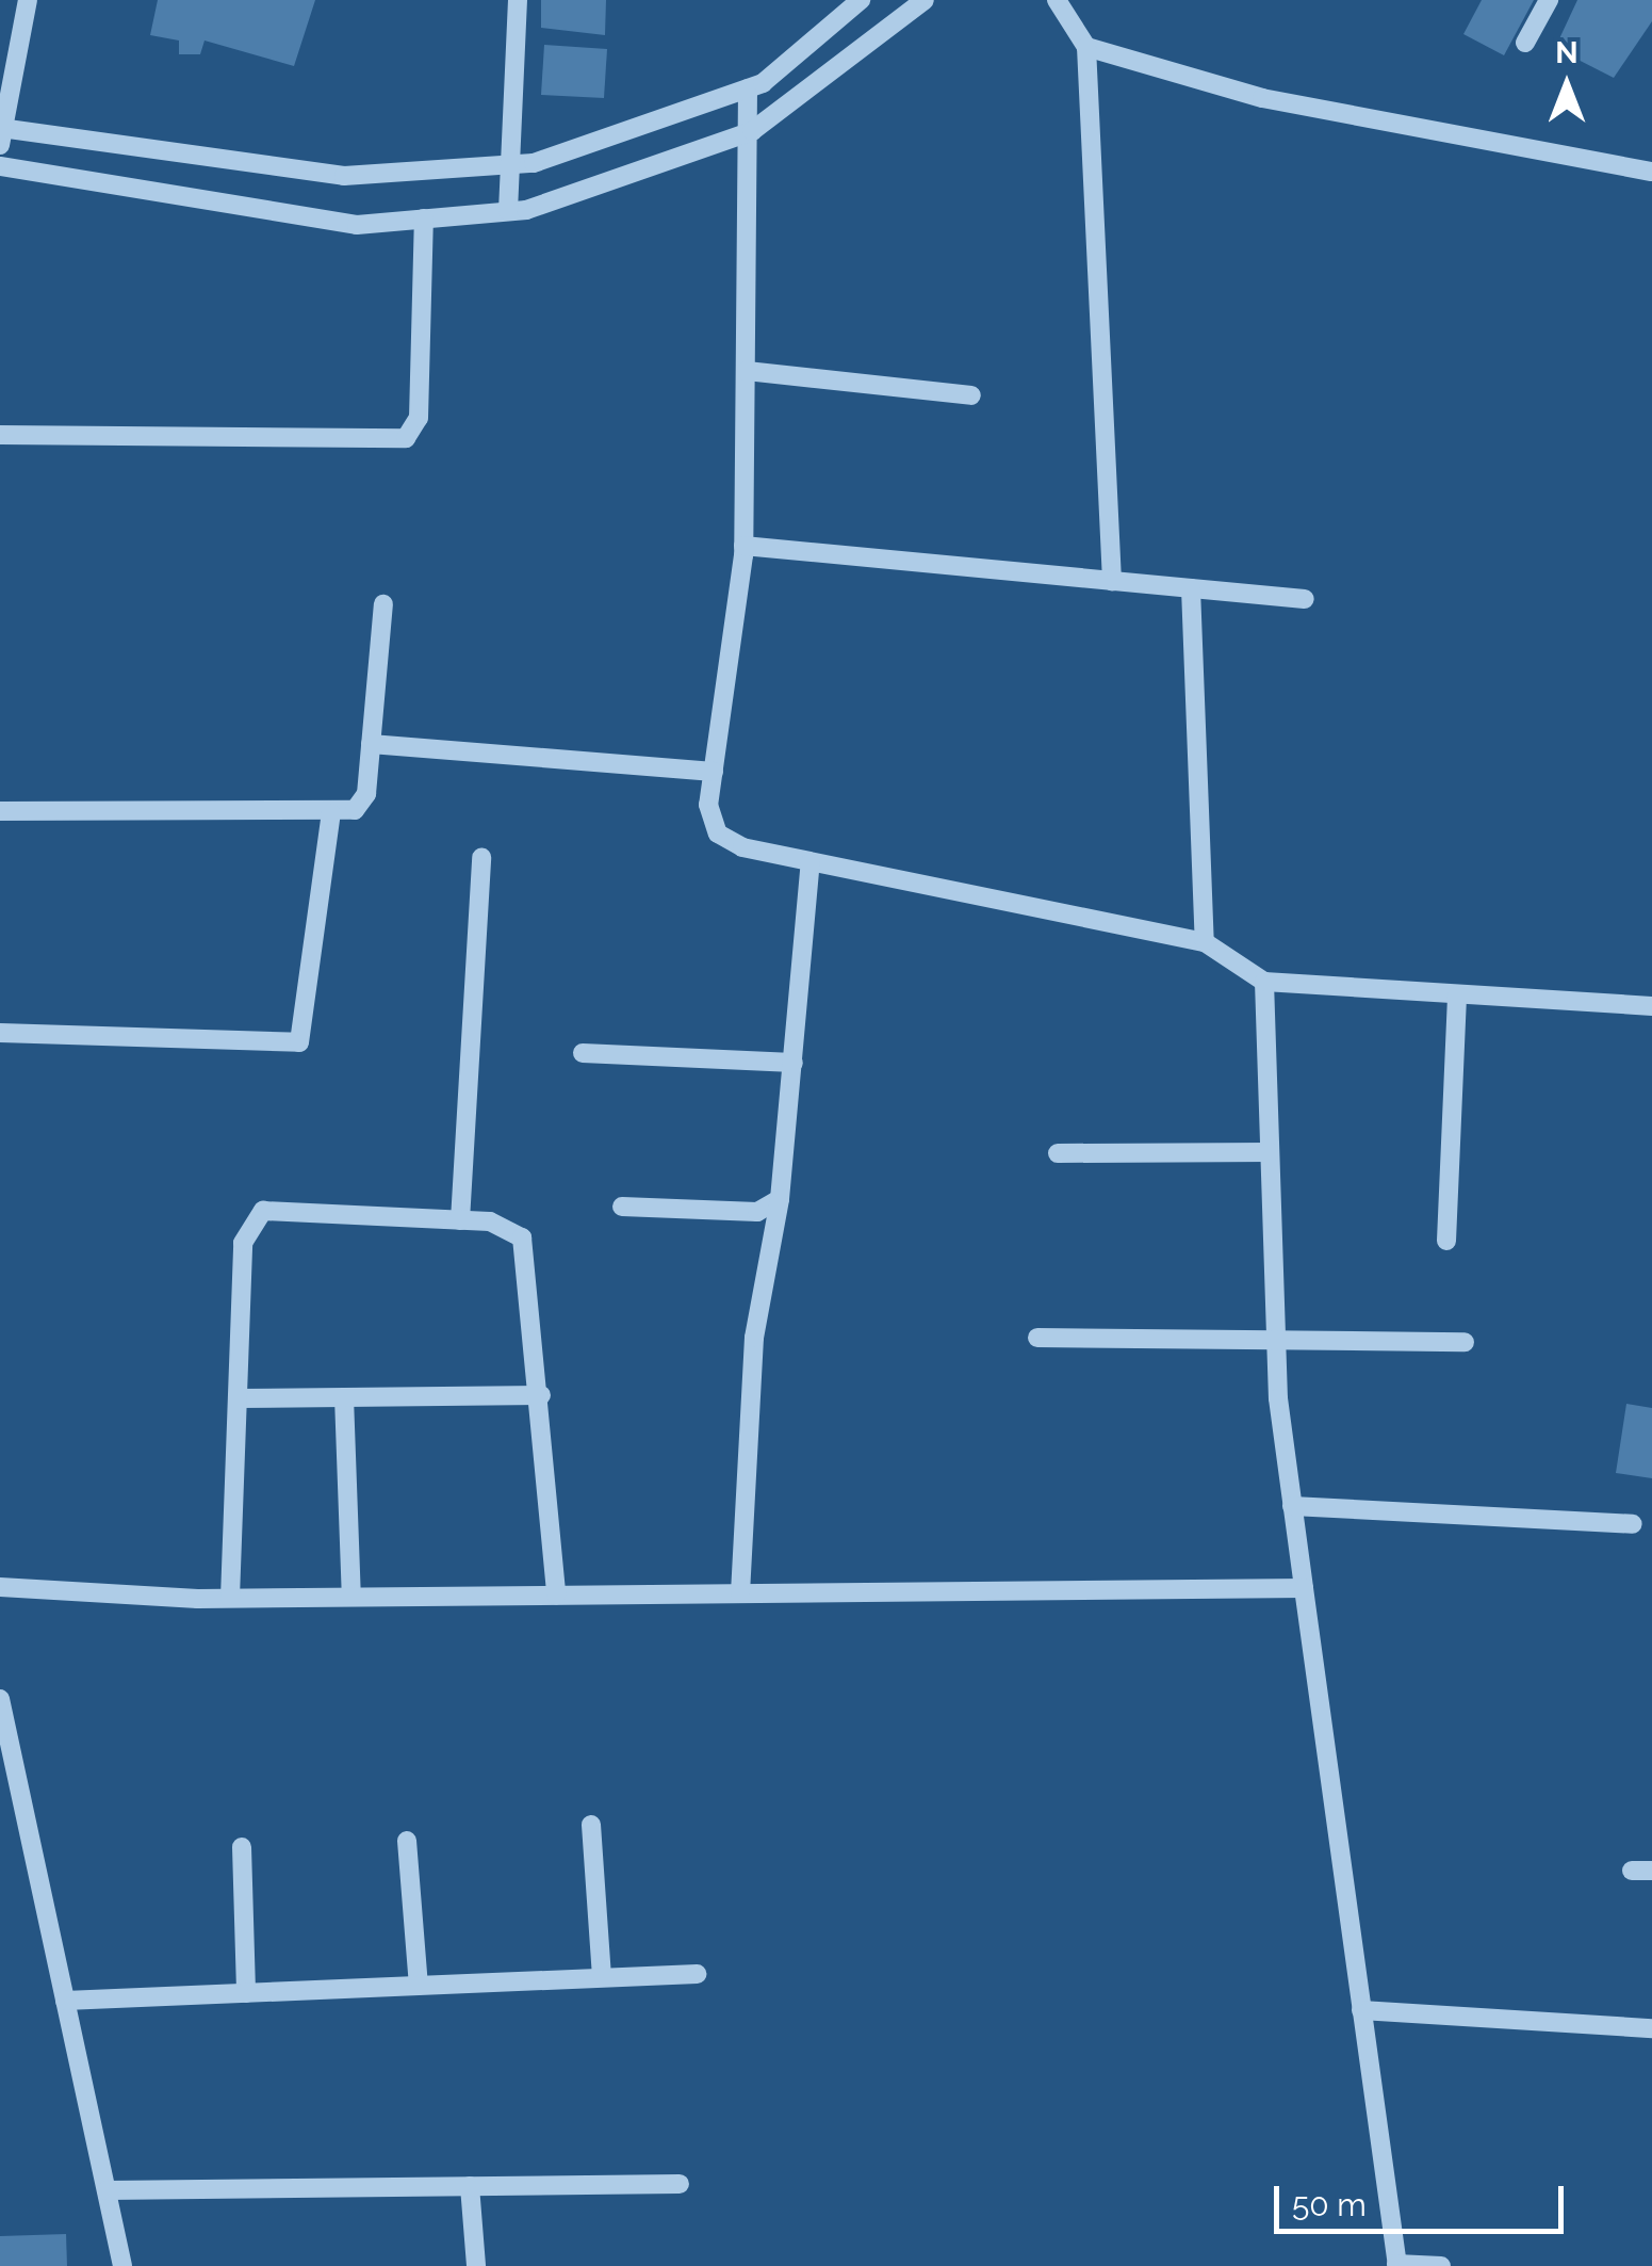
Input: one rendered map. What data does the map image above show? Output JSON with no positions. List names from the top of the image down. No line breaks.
{"scale_bar":"50 m","north":"top"}
